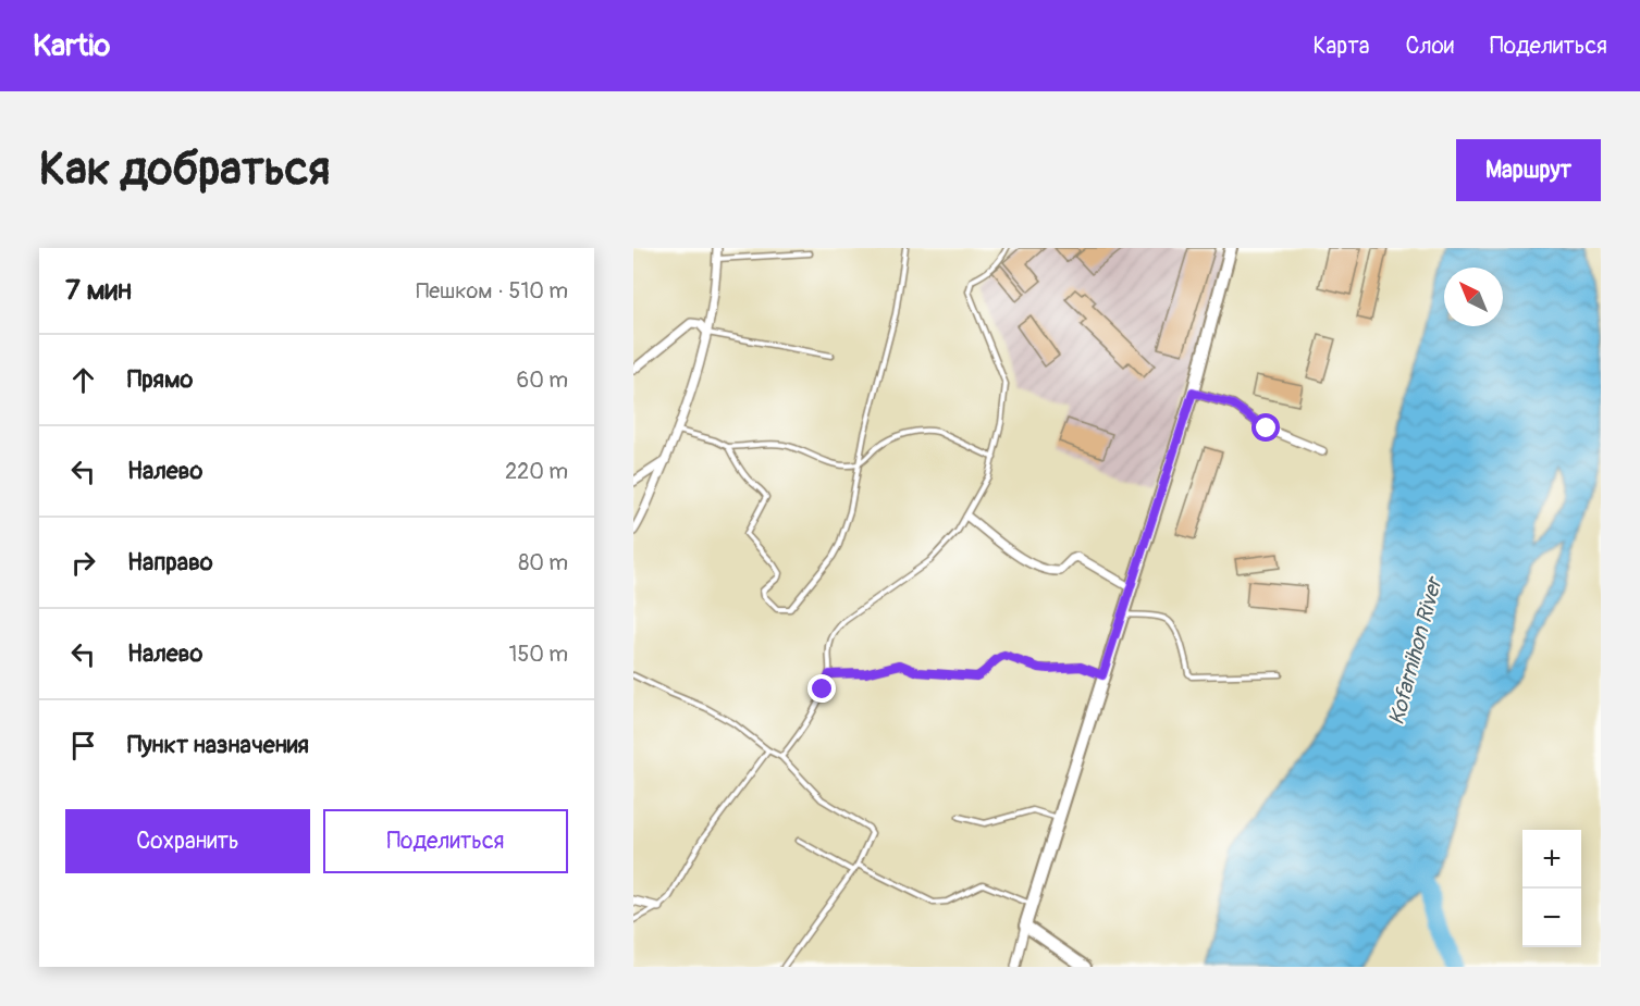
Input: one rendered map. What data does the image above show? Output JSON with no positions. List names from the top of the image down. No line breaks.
{"water":["Kofarnihon River"],"north":"top left","page":{"header":"Kartio","nav":["Карта","Слои","Поделиться"],"buttons":["Маршрут",["Сохранить","Поделиться"]],"title":"Как добраться","heading":["7 мин","Пешком · 510 m"],"list":[["Прямо","60 m"],["Налево","220 m"],["Направо","80 m"],["Налево","150 m"],"Пункт назначения"],"map_buttons":["+","−"]}}
